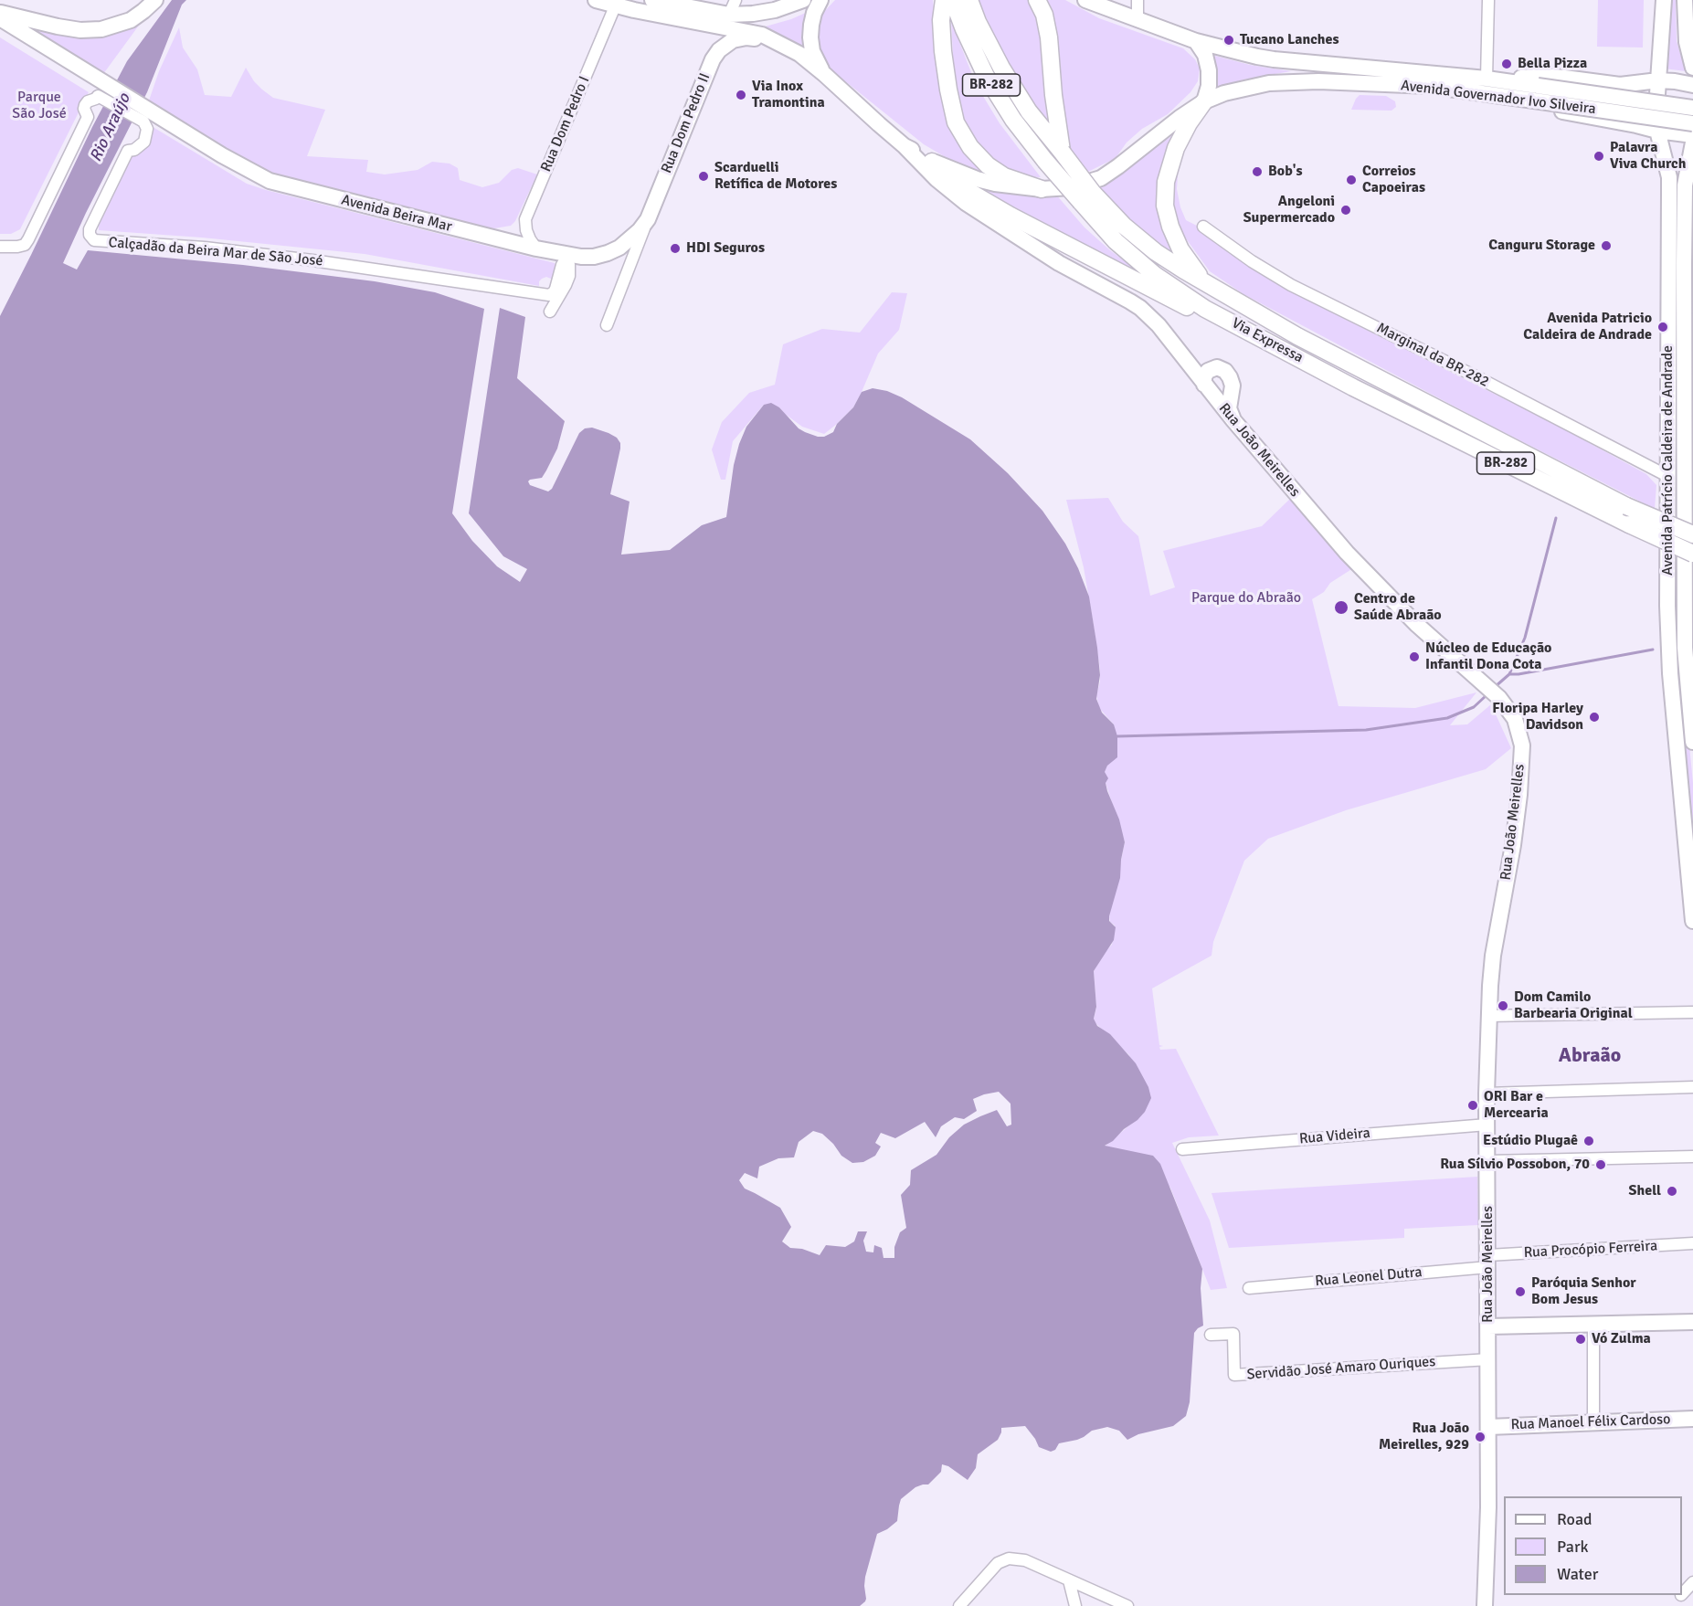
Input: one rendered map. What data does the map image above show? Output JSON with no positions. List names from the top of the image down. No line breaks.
{"streets":{"highway":["BR-282","Via Expressa"],"main road":["Avenida Governador Ivo Silveira","Rua Dom Pedro II","Avenida Beira Mar","Rua João Meirelles","Avenida Patrício Caldeira de Andrade","Rua Manoel Félix Cardoso"],"street":["Rua Dom Pedro I","Calçadão da Beira Mar de São José","Marginal da BR-282","Rua Videira","Rua Procópio Ferreira","Rua Leonel Dutra","Servidão José Amaro Ouriques"]},"crossings":[["Avenida Governador Ivo Silveira","Rua Dom Pedro II"],["Avenida Governador Ivo Silveira","Rua Dom Pedro I"],["Avenida Governador Ivo Silveira","Rua João Meirelles"],["Rua Dom Pedro II","Avenida Beira Mar"],["Rua Dom Pedro I","Avenida Beira Mar"],["Avenida Beira Mar","Calçadão da Beira Mar de São José"],["Marginal da BR-282","Avenida Patrício Caldeira de Andrade"],["Rua João Meirelles","Rua Videira"],["Rua João Meirelles","Rua Procópio Ferreira"],["Rua João Meirelles","Rua Leonel Dutra"],["Rua João Meirelles","Servidão José Amaro Ouriques"],["Rua João Meirelles","Rua Manoel Félix Cardoso"],["Rua Procópio Ferreira","Rua Leonel Dutra"]],"districts":["Abraão"],"water":["Rio Araújo"],"parks":["Parque São José","Parque do Abraão"],"places":["Tucano Lanches","Bella Pizza","Via Inox Tramontina","Palavra Viva Church","Bob's","Scarduelli Retífica de Motores","Correios Capoeiras","Angeloni Supermercado","Canguru Storage","HDI Seguros","Avenida Patricio Caldeira de Andrade","Centro de Saúde Abraão","Núcleo de Educação Infantil Dona Cota","Floripa Harley Davidson","Dom Camilo Barbearia Original","ORI Bar e Mercearia","Estúdio Plugaê","Rua Sílvio Possobon, 70","Shell","Paróquia Senhor Bom Jesus","Vó Zulma","Rua João Meirelles, 929"],"legend":["Road","Park","Water"]}
